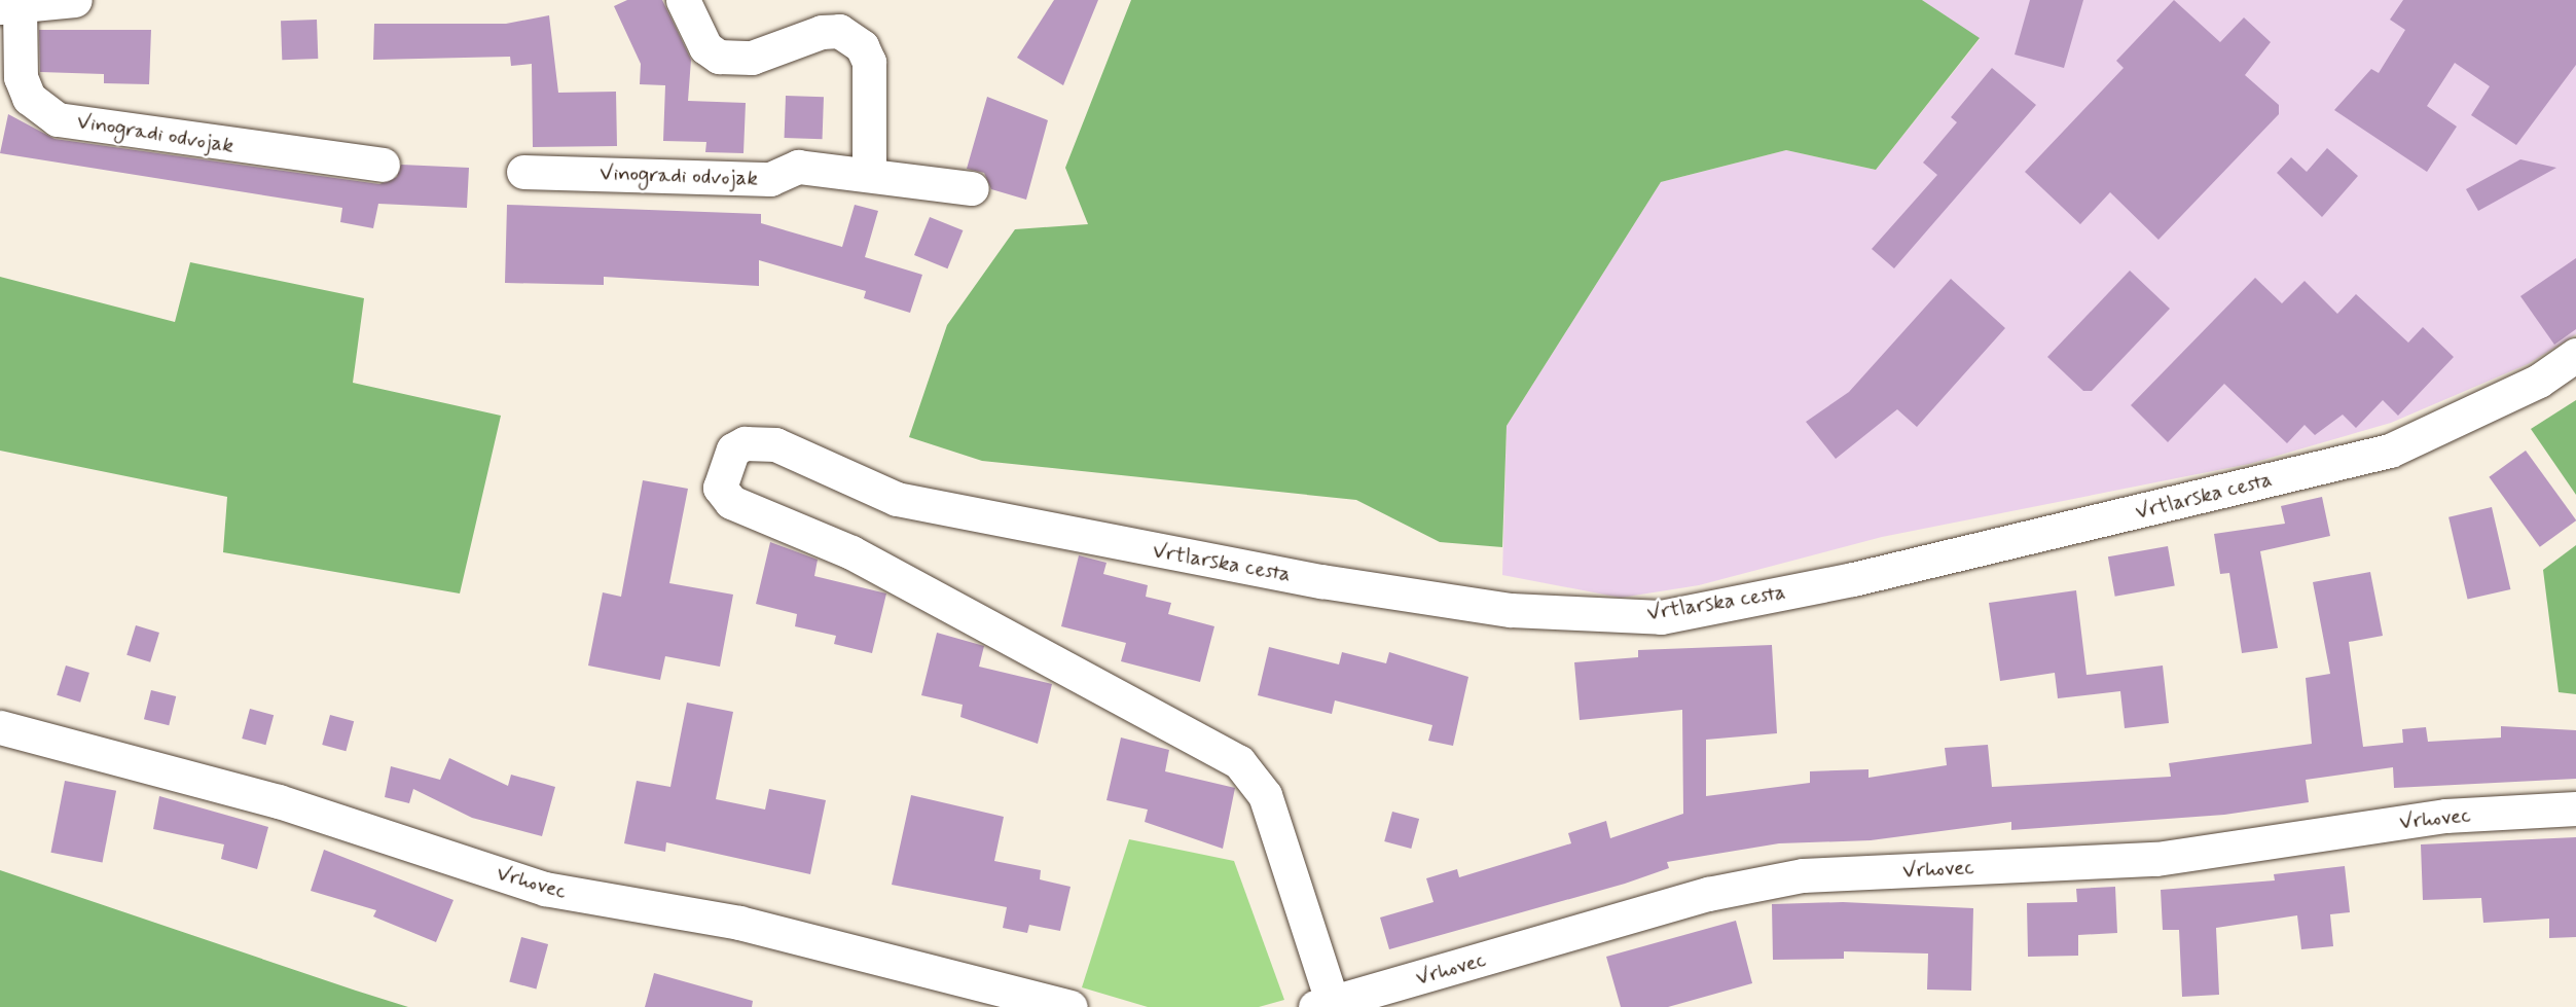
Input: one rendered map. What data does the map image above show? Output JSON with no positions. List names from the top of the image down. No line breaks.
{"streets":{"street":["Vinogradi odvojak","Vrtlarska cesta","Vrhovec"]},"crossings":[["Vrtlarska cesta","Vrhovec"]]}
